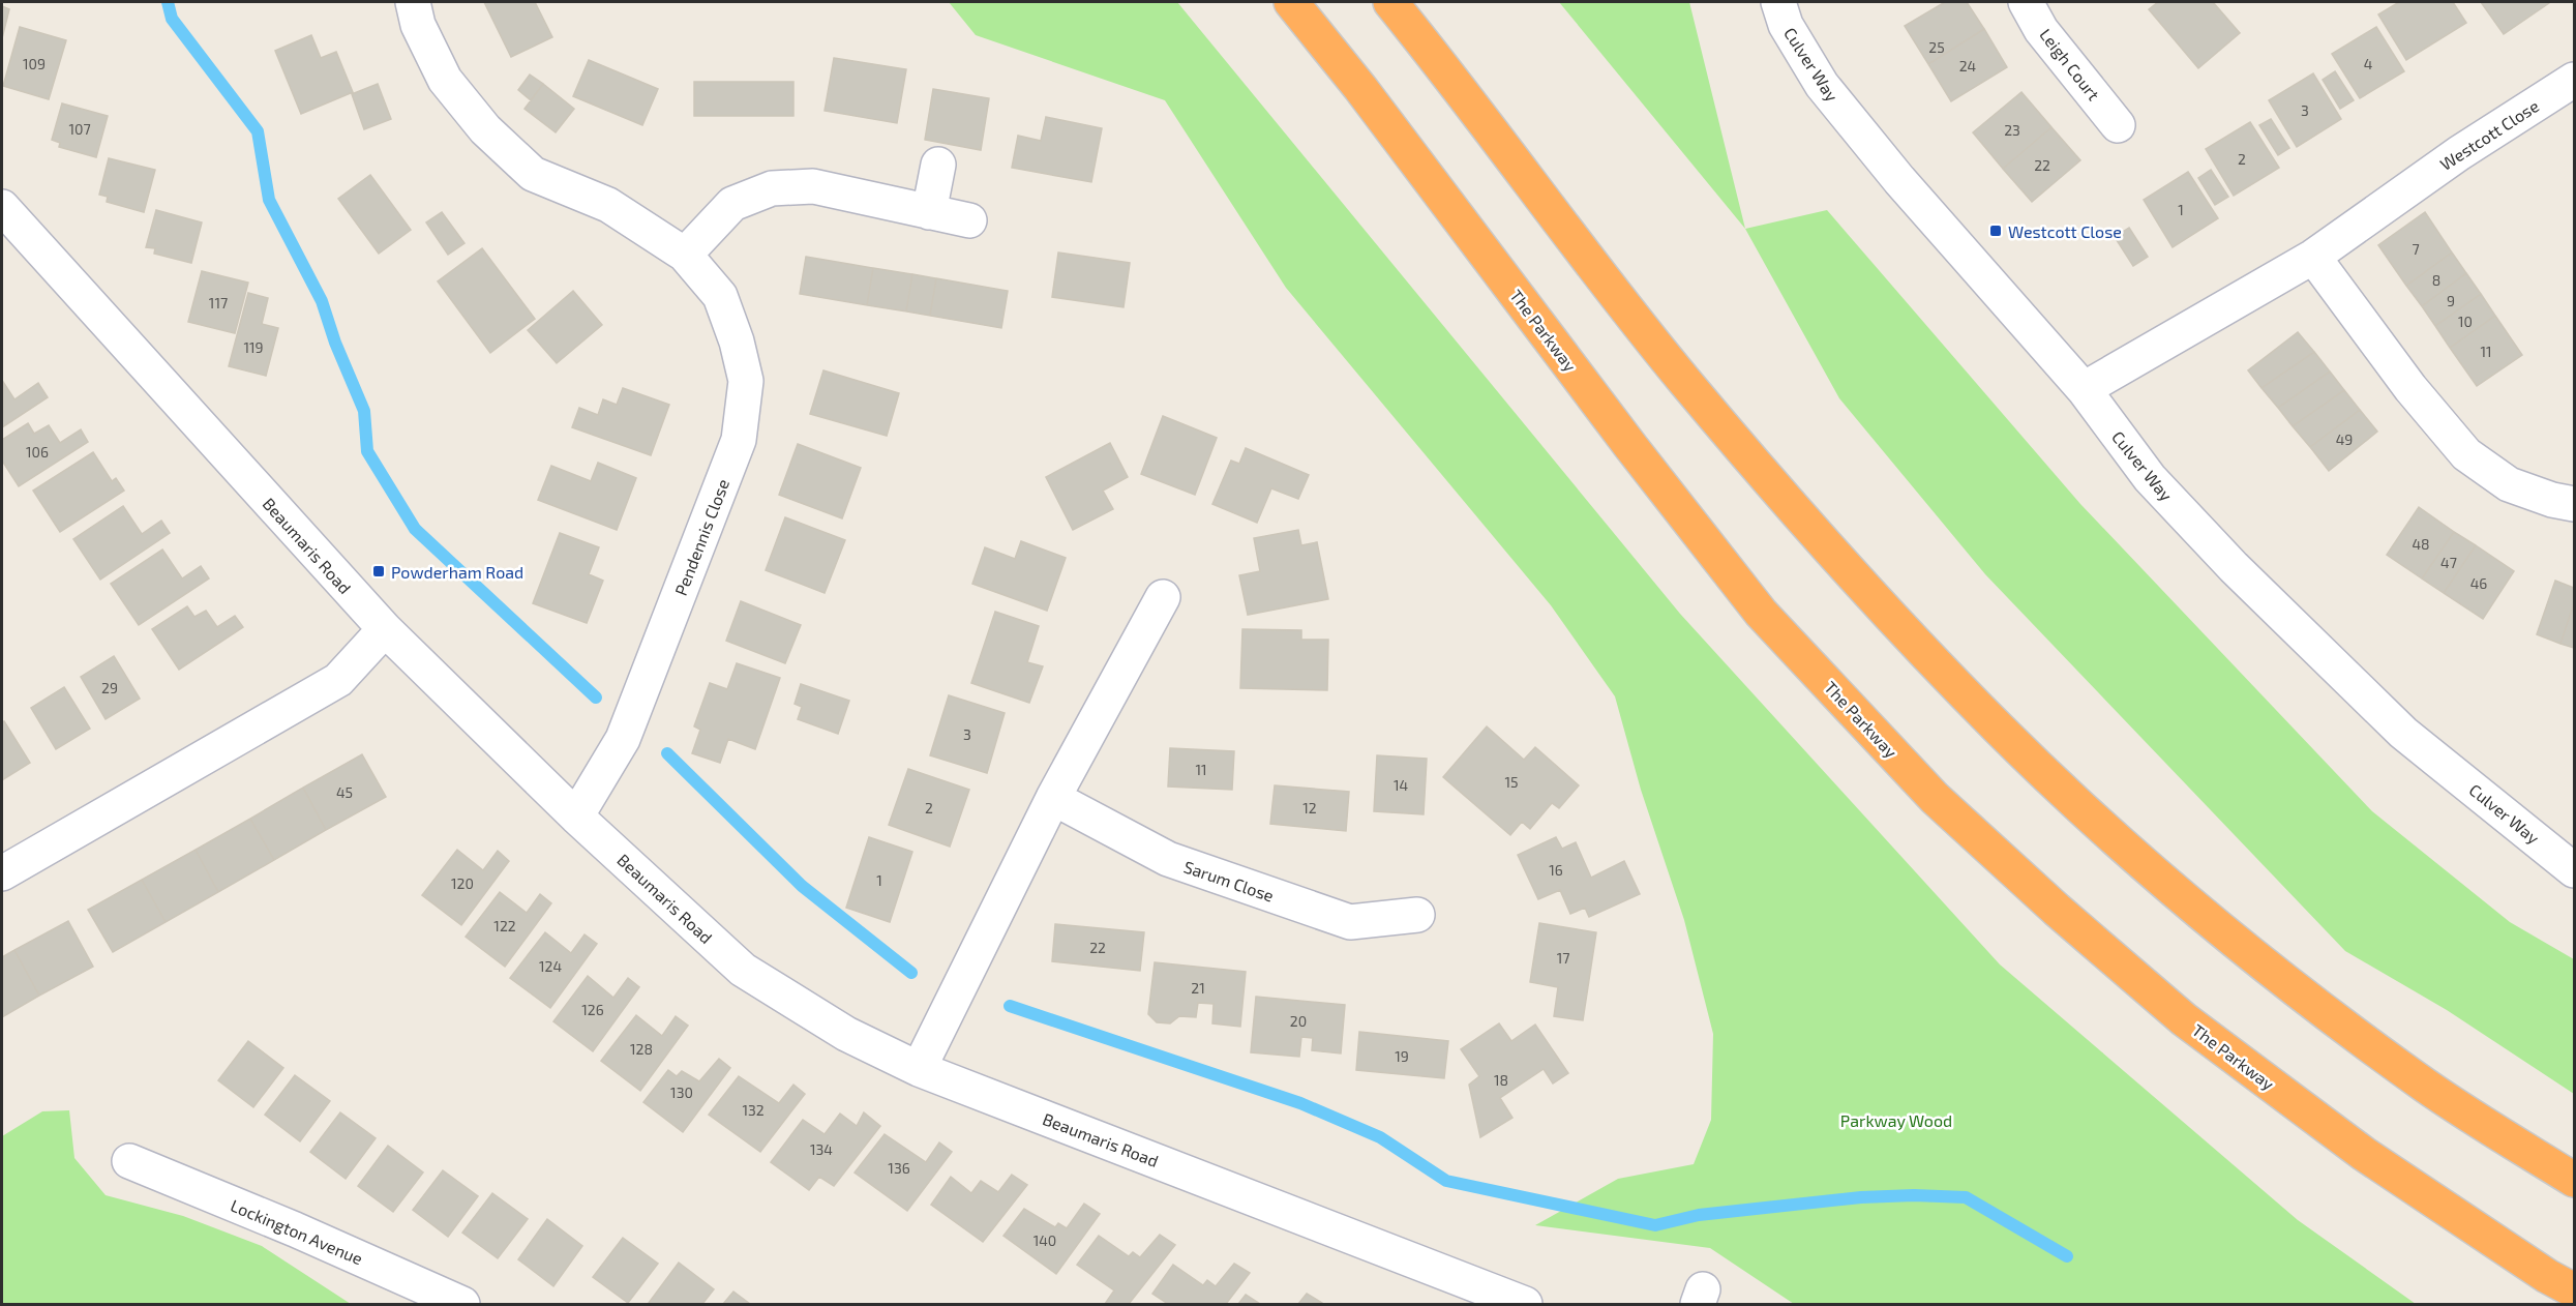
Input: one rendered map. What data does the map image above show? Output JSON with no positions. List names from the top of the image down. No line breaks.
{"streets":{"highway":["The Parkway"],"street":["Culver Way","Leigh Court","Westcott Close","Pendennis Close","Beaumaris Road","Sarum Close","Lockington Avenue"]},"crossings":[["Culver Way","Westcott Close"],["Pendennis Close","Beaumaris Road"]],"parks":["Parkway Wood"],"places":{"transit":["Westcott Close","Powderham Road"]},"house_numbers":["25","109","4","24","3","107","23","2","22","1","7","8","9","117","10","119","11","49","106","48","47","46","29","3","11","15","14","45","2","12","16","1","120","122","22","17","124","21","126","20","128","19","18","130","132","134","136","140"]}
